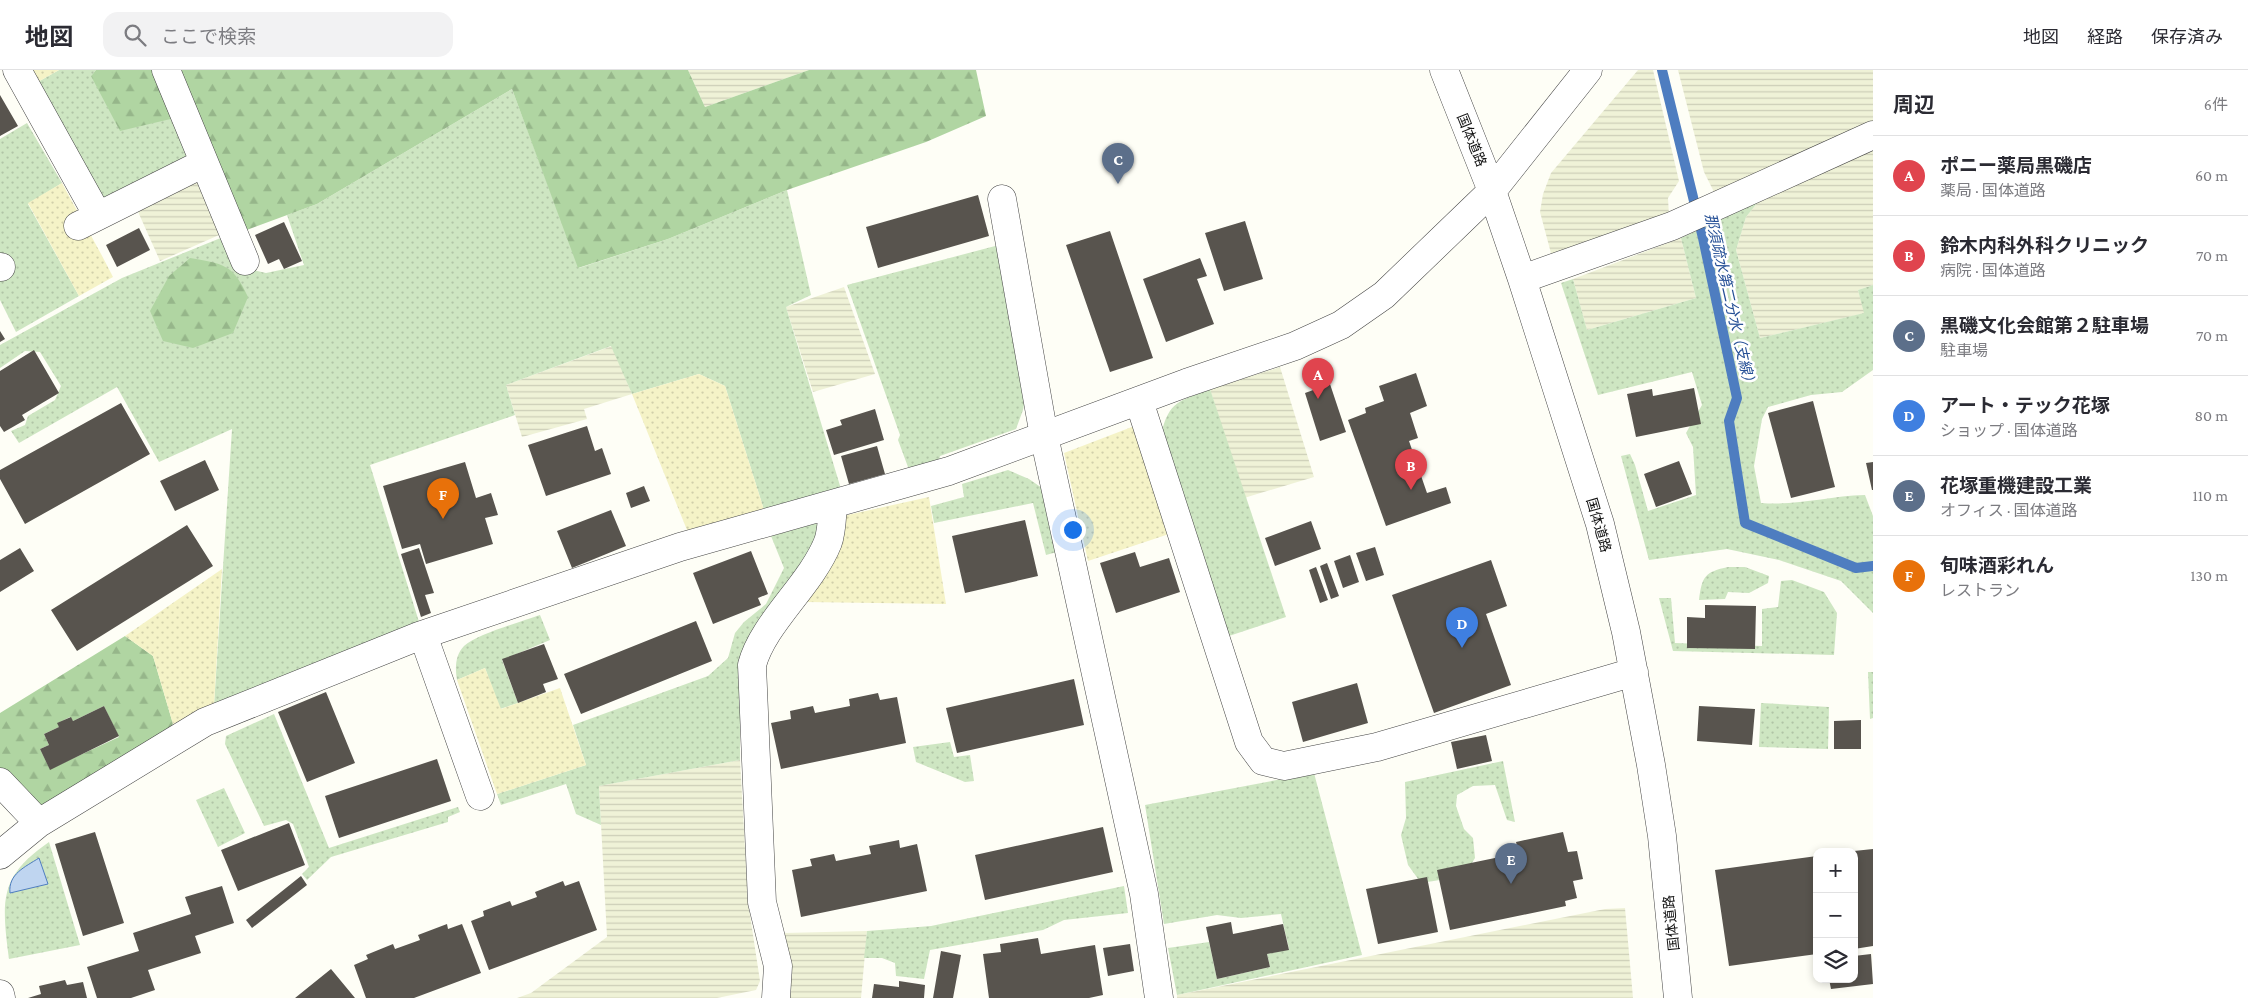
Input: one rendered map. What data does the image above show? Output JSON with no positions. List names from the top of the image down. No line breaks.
{"streets":{"street":["国体道路"]},"water":["那須疏水第二分水（支線）"],"page":{"header":"地図","search":"ここで検索","nav":["地図","経路","保存済み"],"heading":["周辺","6件"],"list":[{"mark":"A","name":"ポニー薬局黒磯店","note":"薬局 · 国体道路","value":"60 m"},{"mark":"B","name":"鈴木内科外科クリニック","note":"病院 · 国体道路","value":"70 m"},{"mark":"C","name":"黒磯文化会館第２駐車場","note":"駐車場","value":"70 m"},{"mark":"D","name":"アート・テック花塚","note":"ショップ · 国体道路","value":"80 m"},{"mark":"E","name":"花塚重機建設工業","note":"オフィス · 国体道路","value":"110 m"},{"mark":"F","name":"旬味酒彩れん","note":"レストラン","value":"130 m"}],"pins":["C","A","B","F","D","E"],"map_buttons":["+","−"]}}
